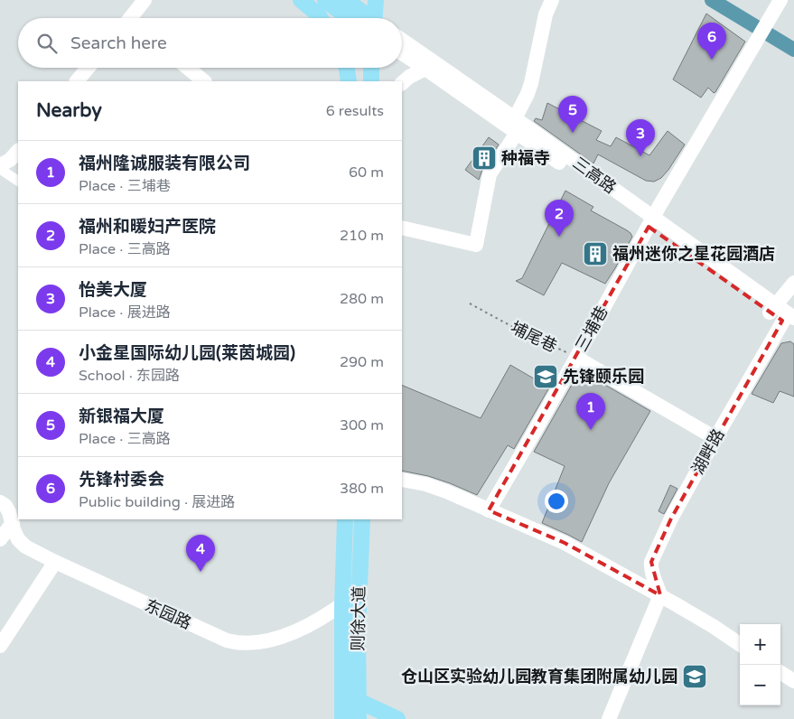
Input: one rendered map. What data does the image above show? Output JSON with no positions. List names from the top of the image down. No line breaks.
{"streets":{"main road":["则徐大道"],"street":["三高路","三埔巷","埔尾巷","湖畔路","东园路"]},"crossings":[["三高路","三埔巷"],["三高路","湖畔路"],["三埔巷","埔尾巷"],["埔尾巷","湖畔路"],["东园路","则徐大道"]],"places":{"building":["种福寺","福州迷你之星花园酒店"],"school or university":["先锋颐乐园","仓山区实验幼儿园教育集团附属幼儿园"]},"page":{"search":"Search here","pins":["6","5","3","2","1","4"],"heading":["Nearby","6 results"],"list":[{"mark":"1","name":"福州隆诚服装有限公司","note":"Place · 三埔巷","value":"60 m"},{"mark":"2","name":"福州和暖妇产医院","note":"Place · 三高路","value":"210 m"},{"mark":"3","name":"怡美大厦","note":"Place · 展进路","value":"280 m"},{"mark":"4","name":"小金星国际幼儿园(莱茵城园)","note":"School · 东园路","value":"290 m"},{"mark":"5","name":"新银福大厦","note":"Place · 三高路","value":"300 m"},{"mark":"6","name":"先锋村委会","note":"Public building · 展进路","value":"380 m"}],"map_buttons":["+","−"]}}
